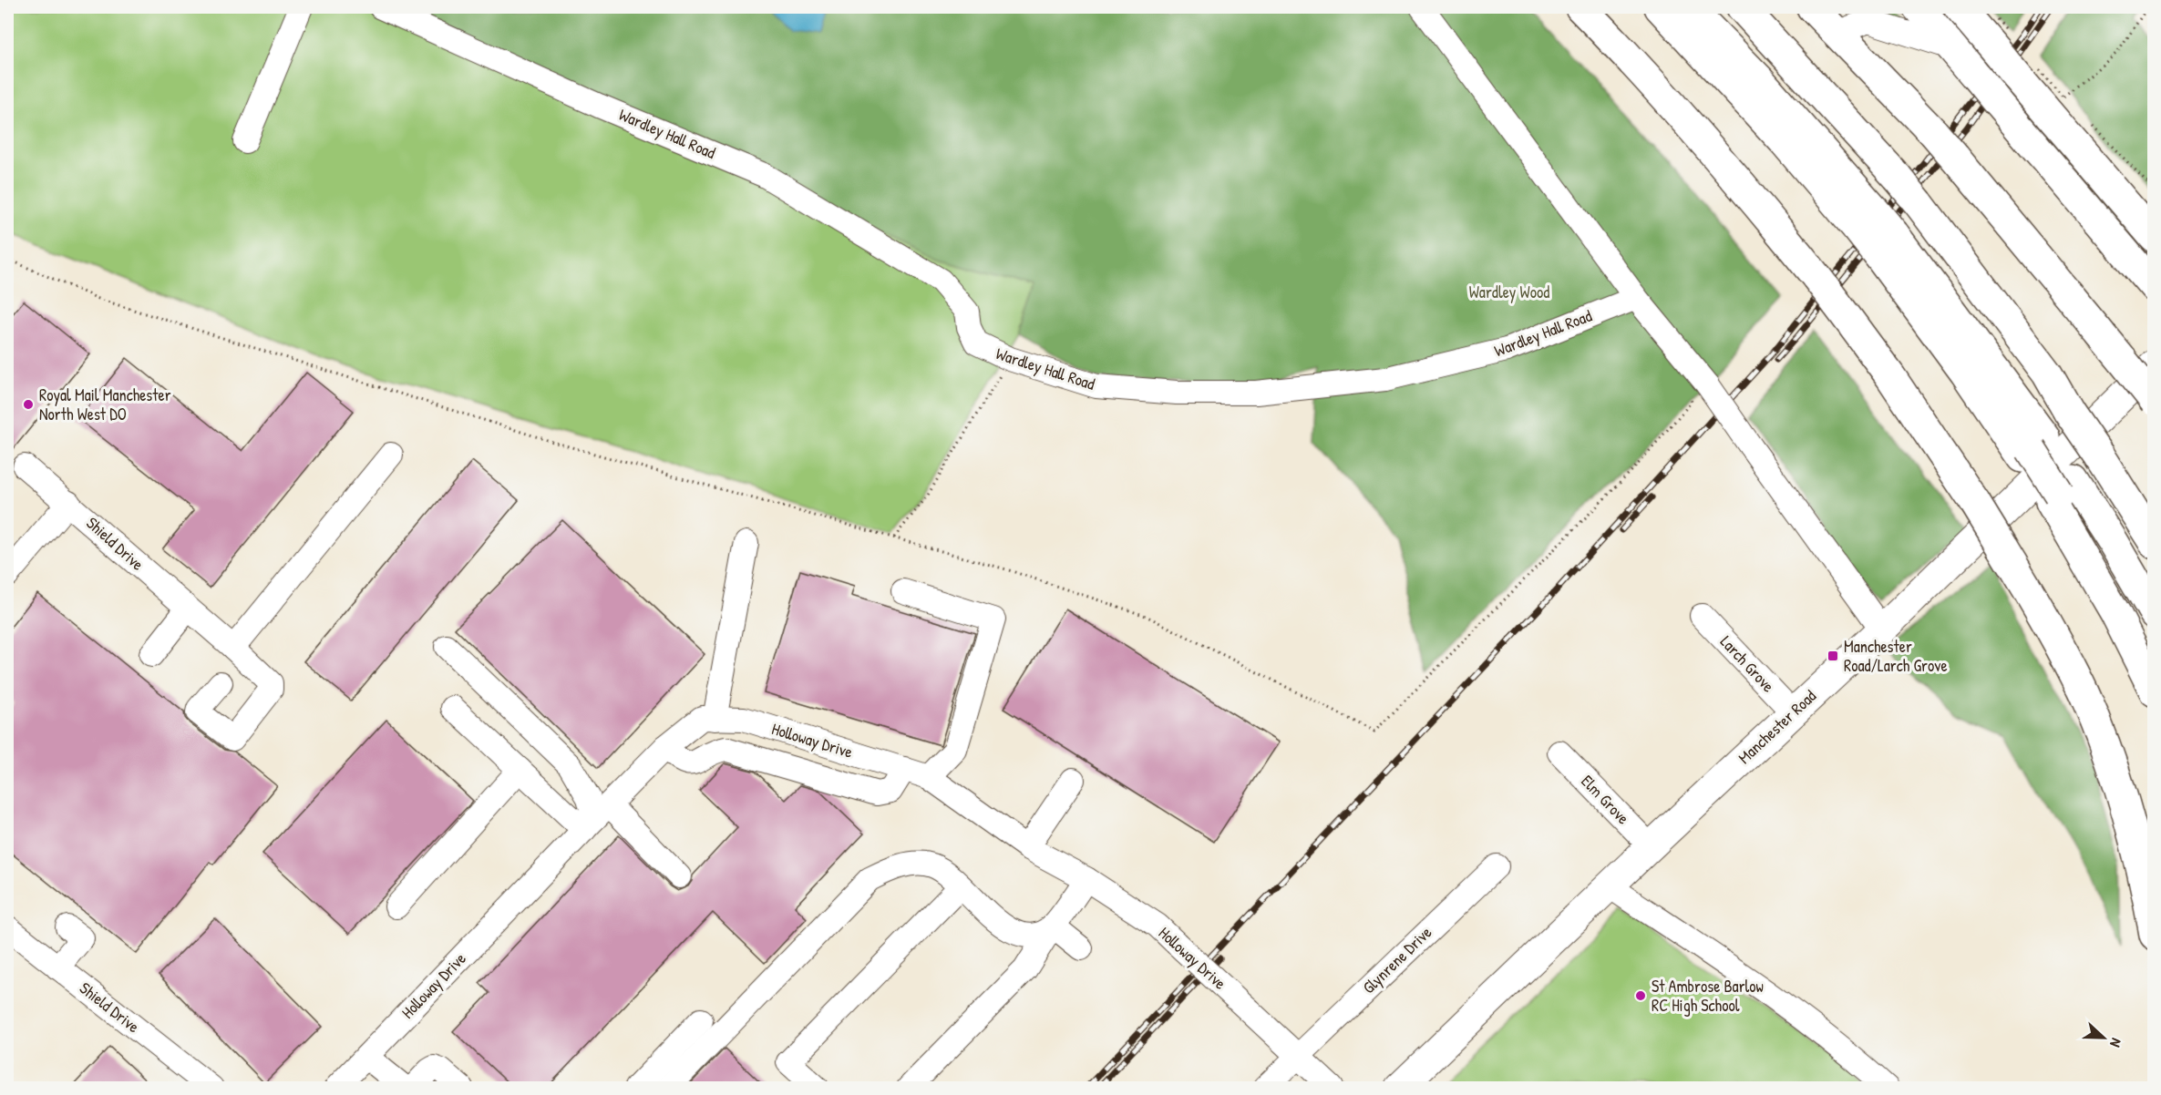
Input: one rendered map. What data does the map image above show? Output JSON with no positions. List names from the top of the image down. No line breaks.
{"streets":{"main road":["Manchester Road"],"street":["Wardley Hall Road","Shield Drive","Larch Grove","Holloway Drive","Elm Grove","Glynrene Drive"]},"crossings":[["Larch Grove","Manchester Road"],["Manchester Road","Elm Grove"],["Holloway Drive","Glynrene Drive"]],"parks":["Wardley Wood"],"places":{"other":["Royal Mail Manchester North West DO","St Ambrose Barlow RC High School"],"transit":["Manchester Road/Larch Grove"]},"north":"right"}
